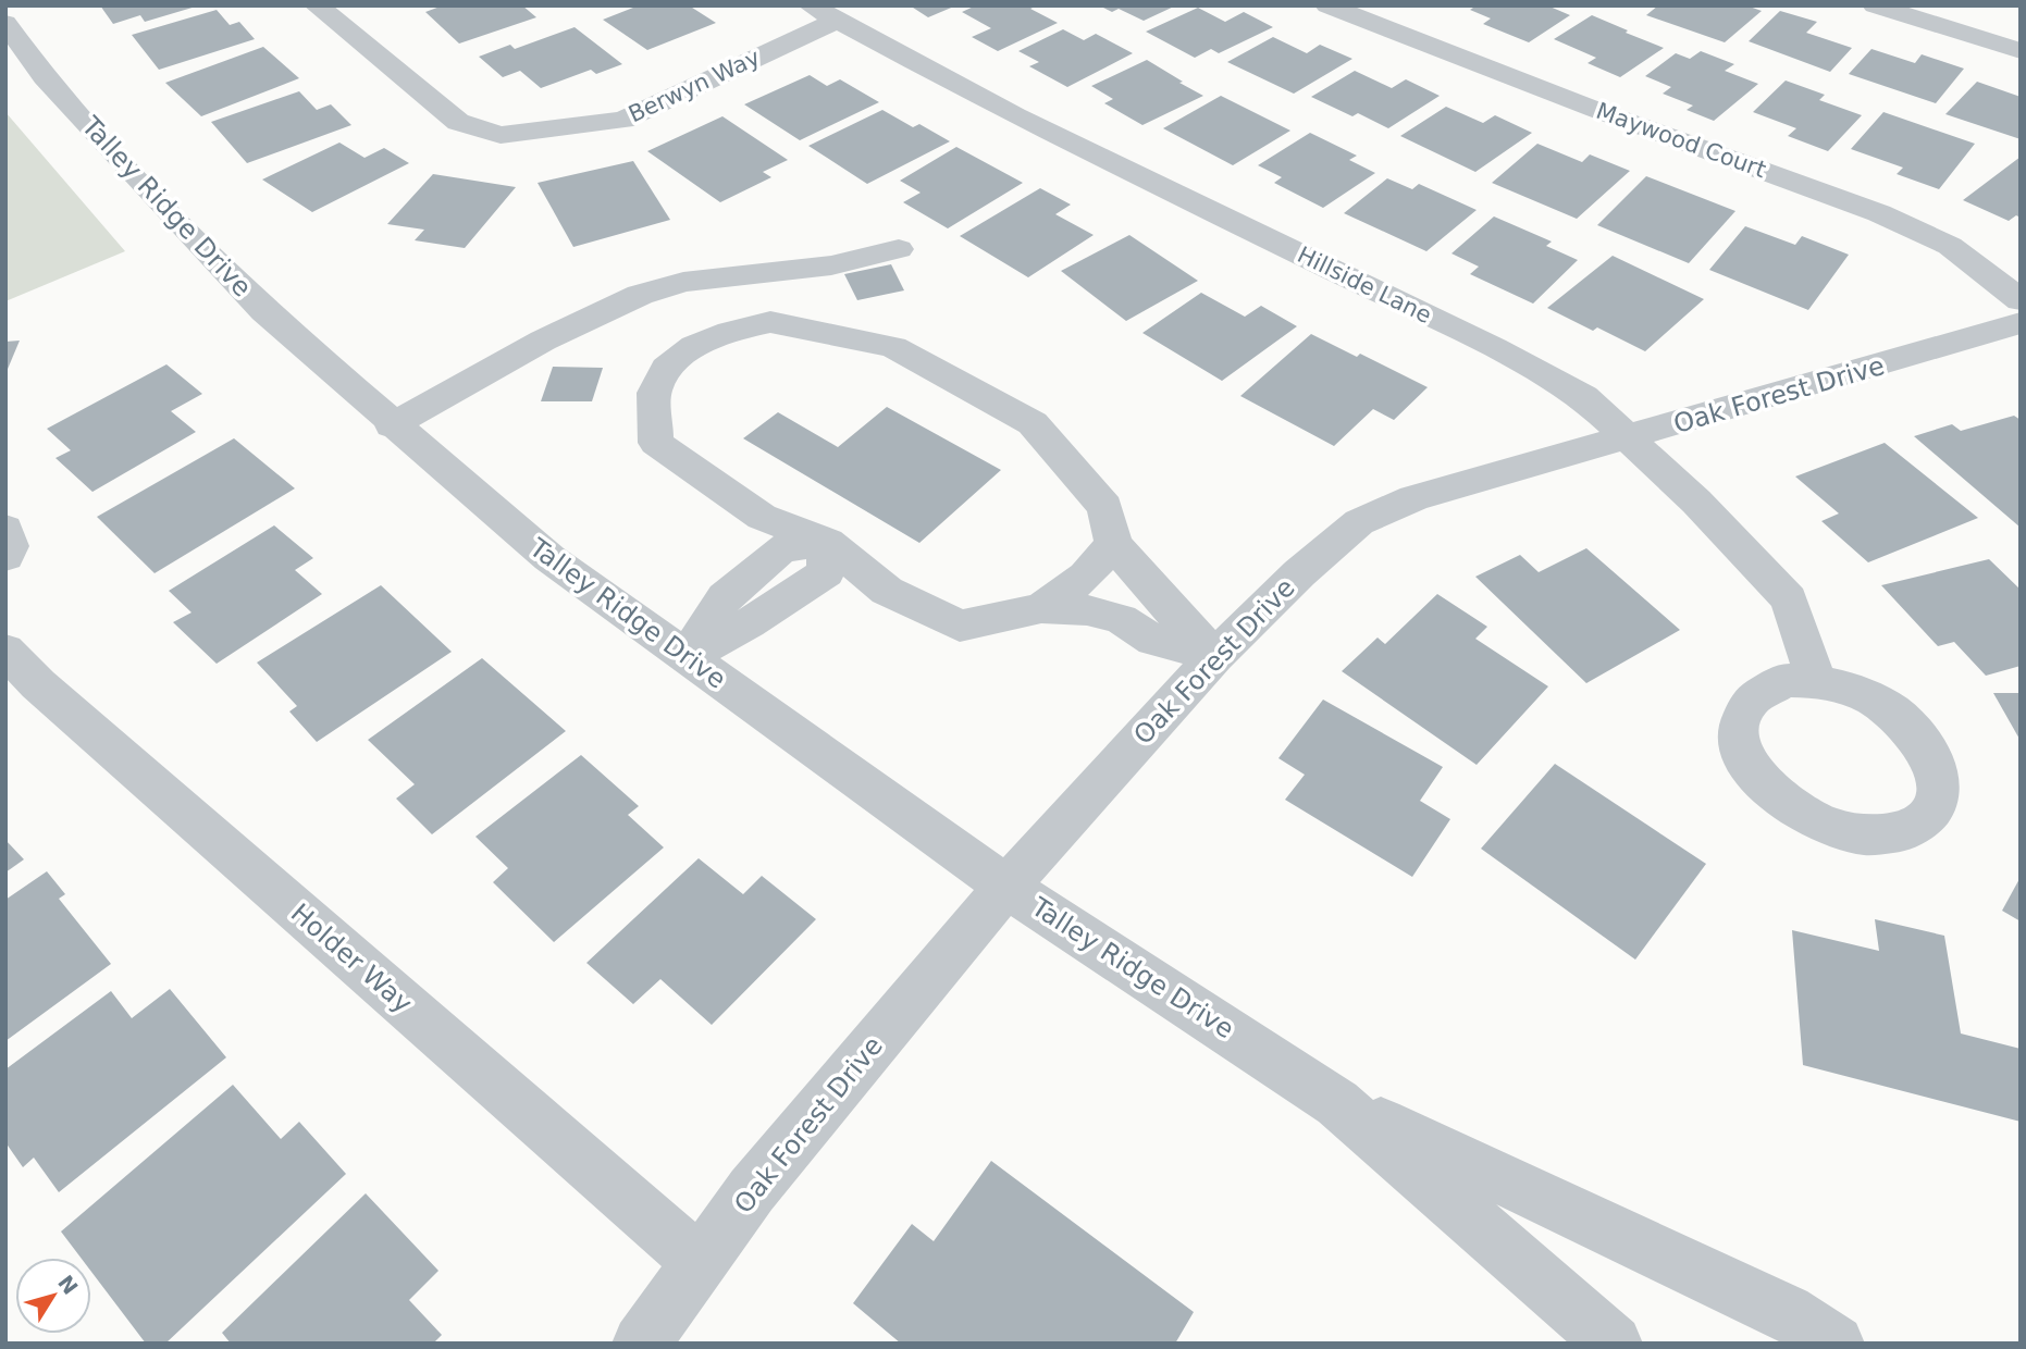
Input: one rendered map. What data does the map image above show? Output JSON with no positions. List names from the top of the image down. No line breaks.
{"streets":{"street":["Berwyn Way","Maywood Court","Talley Ridge Drive","Hillside Lane","Oak Forest Drive","Holder Way"]},"crossings":[["Berwyn Way","Hillside Lane"],["Talley Ridge Drive","Oak Forest Drive"],["Hillside Lane","Oak Forest Drive"],["Oak Forest Drive","Holder Way"]],"north":"top right"}
